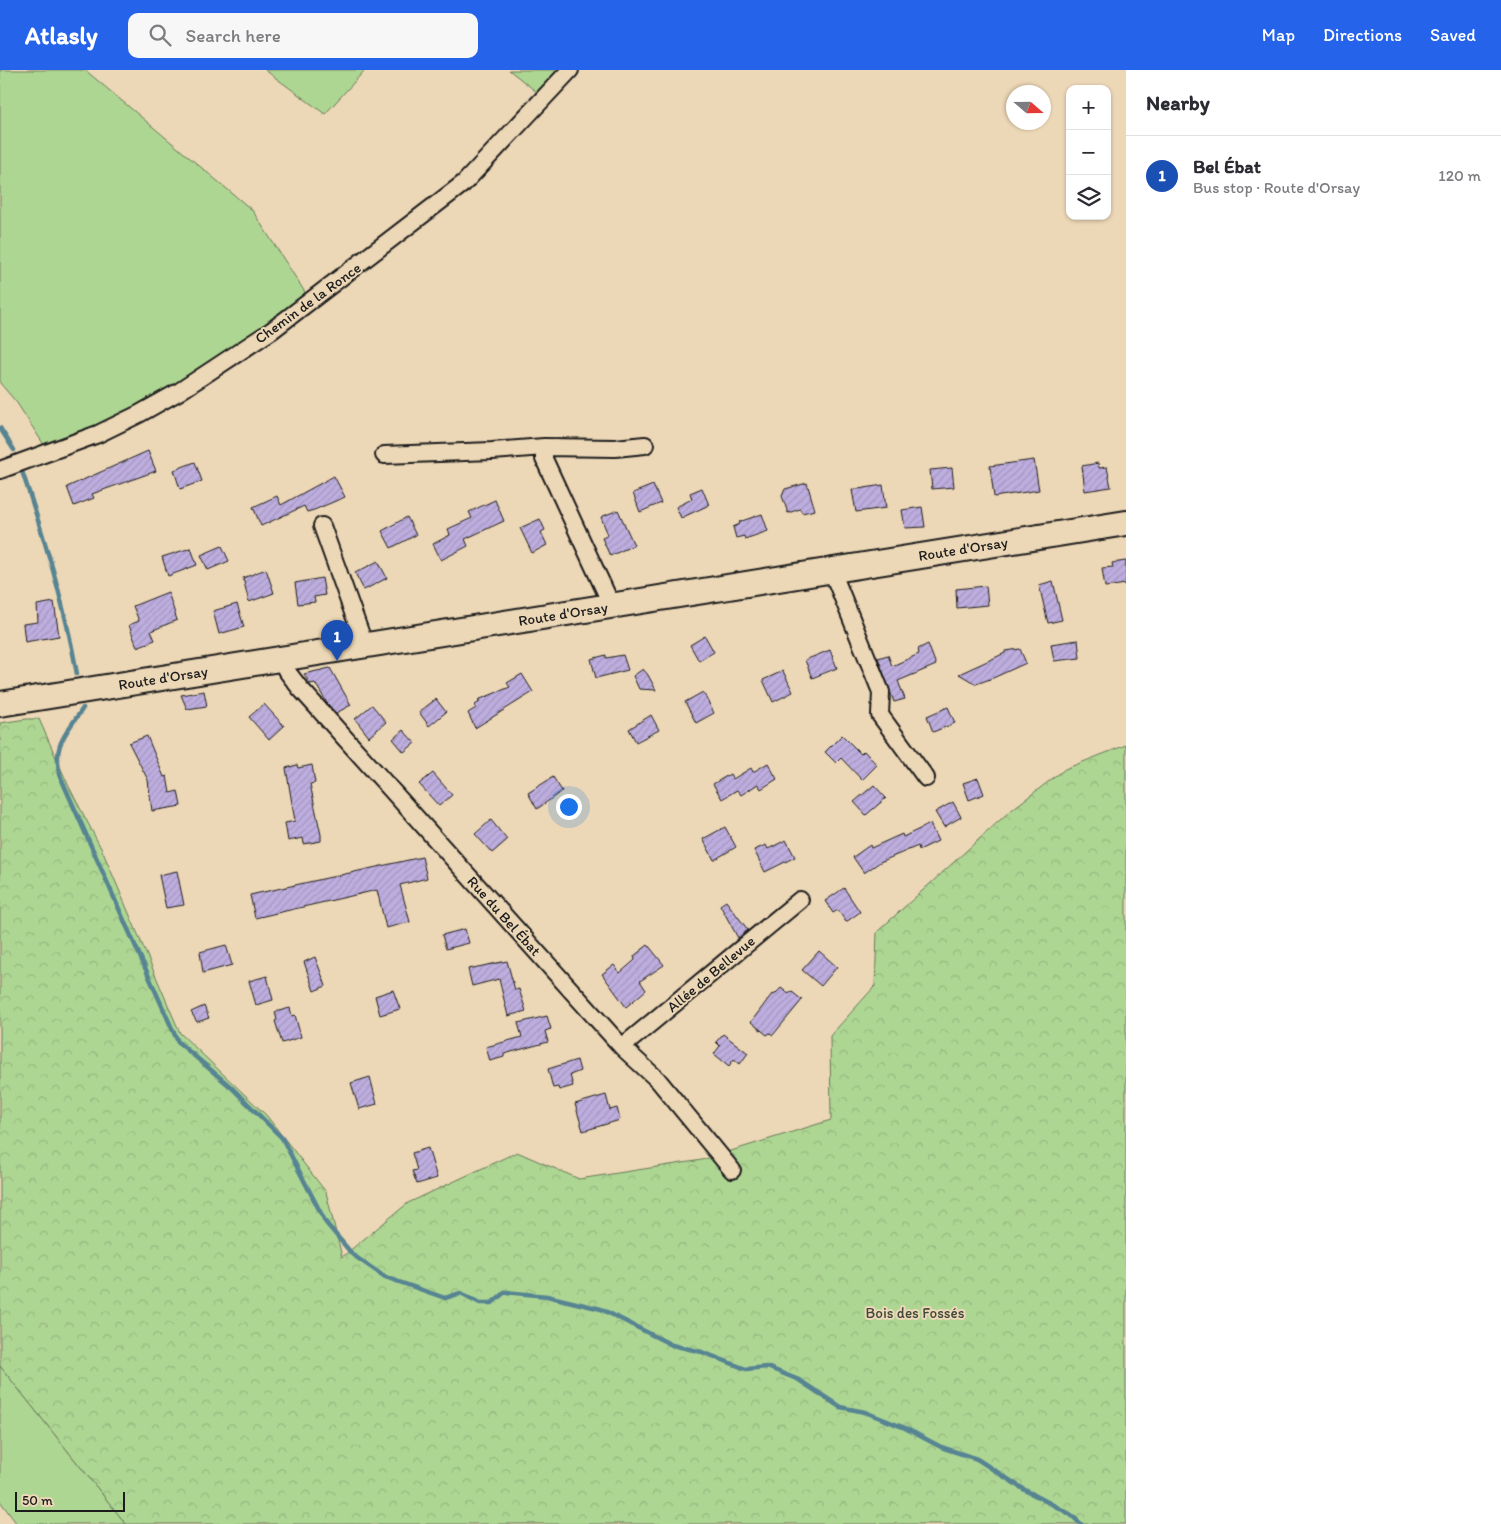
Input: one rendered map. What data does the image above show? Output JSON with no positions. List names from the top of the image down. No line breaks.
{"streets":{"main road":["Route d'Orsay"],"street":["Chemin de la Ronce","Rue du Bel Ébat","Allée de Bellevue"]},"crossings":[["Route d'Orsay","Rue du Bel Ébat"],["Rue du Bel Ébat","Allée de Bellevue"]],"parks":["Bois des Fossés"],"scale_bar":"50 m","north":"right","page":{"header":"Atlasly","search":"Search here","nav":["Map","Directions","Saved"],"heading":"Nearby","map_buttons":["+","−"],"list":[{"mark":"1","name":"Bel Ébat","note":"Bus stop · Route d'Orsay","value":"120 m"}],"pins":"1","scale":"50 m"}}
